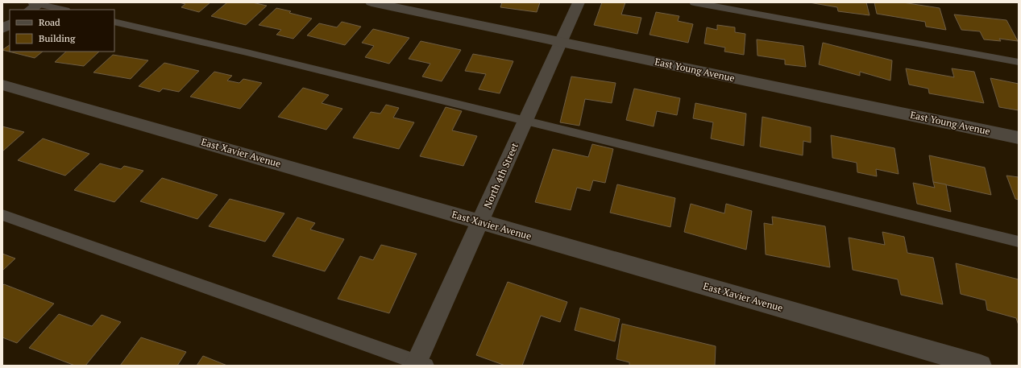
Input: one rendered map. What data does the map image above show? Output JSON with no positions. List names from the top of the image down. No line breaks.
{"streets":{"street":["East Young Avenue","East Xavier Avenue","North 4th Street"]},"crossings":[["East Young Avenue","North 4th Street"],["East Xavier Avenue","North 4th Street"]],"legend":["Road","Building"]}
